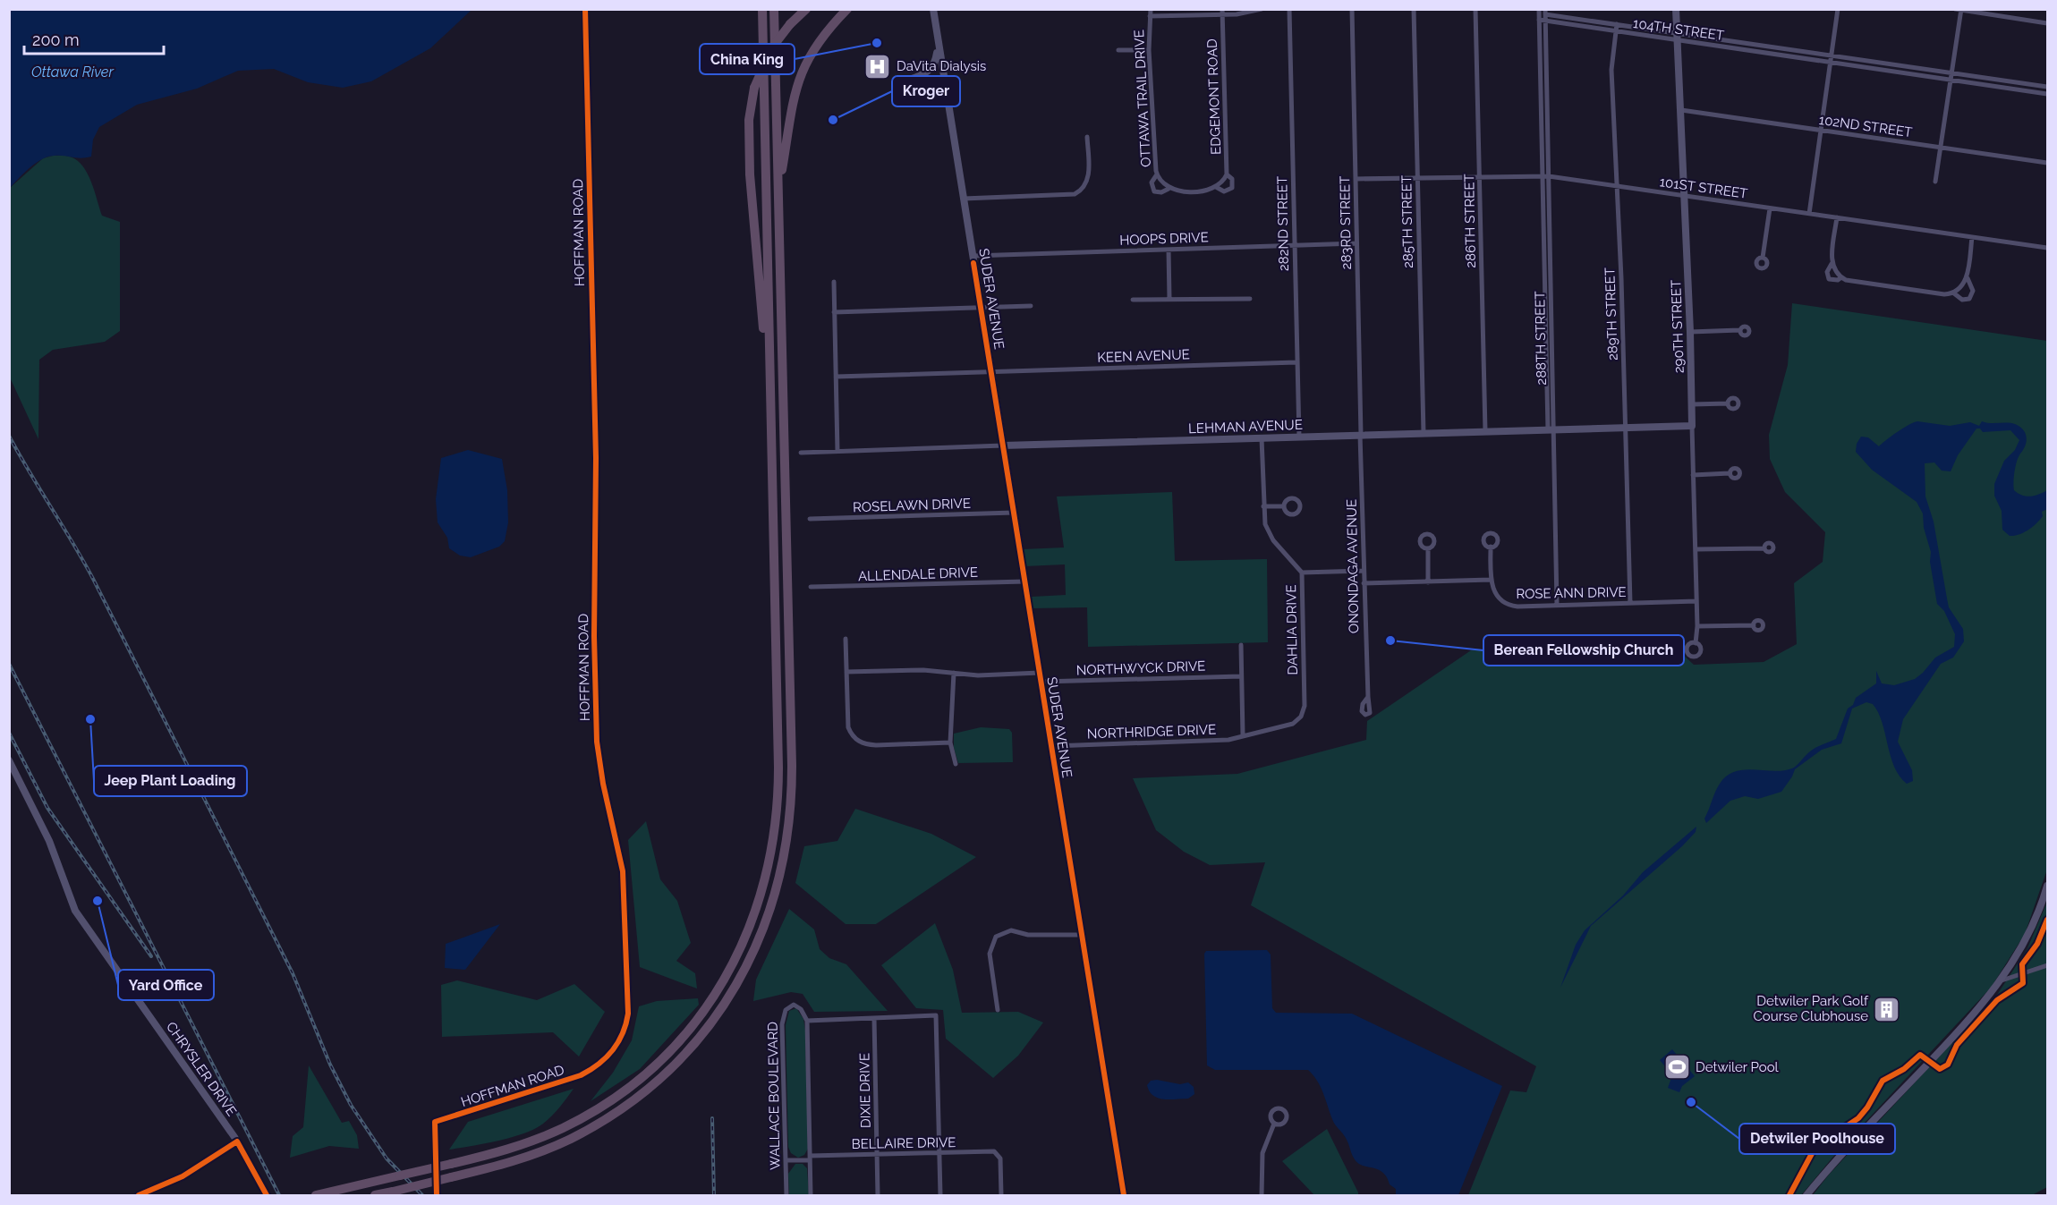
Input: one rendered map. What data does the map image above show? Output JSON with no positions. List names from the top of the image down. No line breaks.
{"streets":{"street":["104TH STREET","EDGEMONT ROAD","OTTAWA TRAIL DRIVE","102ND STREET","101ST STREET","286TH STREET","285TH STREET","283RD STREET","282ND STREET","HOFFMAN ROAD","HOOPS DRIVE","SUDER AVENUE","289TH STREET","290TH STREET","288TH STREET","KEEN AVENUE","LEHMAN AVENUE","ROSELAWN DRIVE","ONONDAGA AVENUE","ALLENDALE DRIVE","ROSE ANN DRIVE","DAHLIA DRIVE","NORTHWYCK DRIVE","NORTHRIDGE DRIVE","CHRYSLER DRIVE","DIXIE DRIVE","WALLACE BOULEVARD","BELLAIRE DRIVE"]},"crossings":[["104TH STREET","289TH STREET"],["104TH STREET","290TH STREET"],["104TH STREET","288TH STREET"],["102ND STREET","290TH STREET"],["101ST STREET","286TH STREET"],["101ST STREET","285TH STREET"],["101ST STREET","283RD STREET"],["101ST STREET","289TH STREET"],["101ST STREET","290TH STREET"],["101ST STREET","288TH STREET"],["286TH STREET","LEHMAN AVENUE"],["285TH STREET","LEHMAN AVENUE"],["283RD STREET","HOOPS DRIVE"],["283RD STREET","LEHMAN AVENUE"],["283RD STREET","ONONDAGA AVENUE"],["282ND STREET","HOOPS DRIVE"],["282ND STREET","KEEN AVENUE"],["282ND STREET","LEHMAN AVENUE"],["HOOPS DRIVE","SUDER AVENUE"],["SUDER AVENUE","KEEN AVENUE"],["SUDER AVENUE","LEHMAN AVENUE"],["SUDER AVENUE","ROSELAWN DRIVE"],["SUDER AVENUE","ALLENDALE DRIVE"],["SUDER AVENUE","NORTHWYCK DRIVE"],["SUDER AVENUE","NORTHRIDGE DRIVE"],["289TH STREET","LEHMAN AVENUE"],["289TH STREET","ROSE ANN DRIVE"],["290TH STREET","LEHMAN AVENUE"],["290TH STREET","ROSE ANN DRIVE"],["288TH STREET","LEHMAN AVENUE"],["288TH STREET","ROSE ANN DRIVE"],["LEHMAN AVENUE","ONONDAGA AVENUE"],["LEHMAN AVENUE","DAHLIA DRIVE"],["DAHLIA DRIVE","NORTHRIDGE DRIVE"],["DIXIE DRIVE","BELLAIRE DRIVE"],["WALLACE BOULEVARD","BELLAIRE DRIVE"]],"water":["Ottawa River"],"places":{"other":["China King","Kroger","Berean Fellowship Church","Jeep Plant Loading","Yard Office","Detwiler Poolhouse"],"hospital":["DaVita Dialysis"],"building":["Detwiler Park Golf Course Clubhouse"],"sports":["Detwiler Pool"]},"scale_bar":"200 m"}
